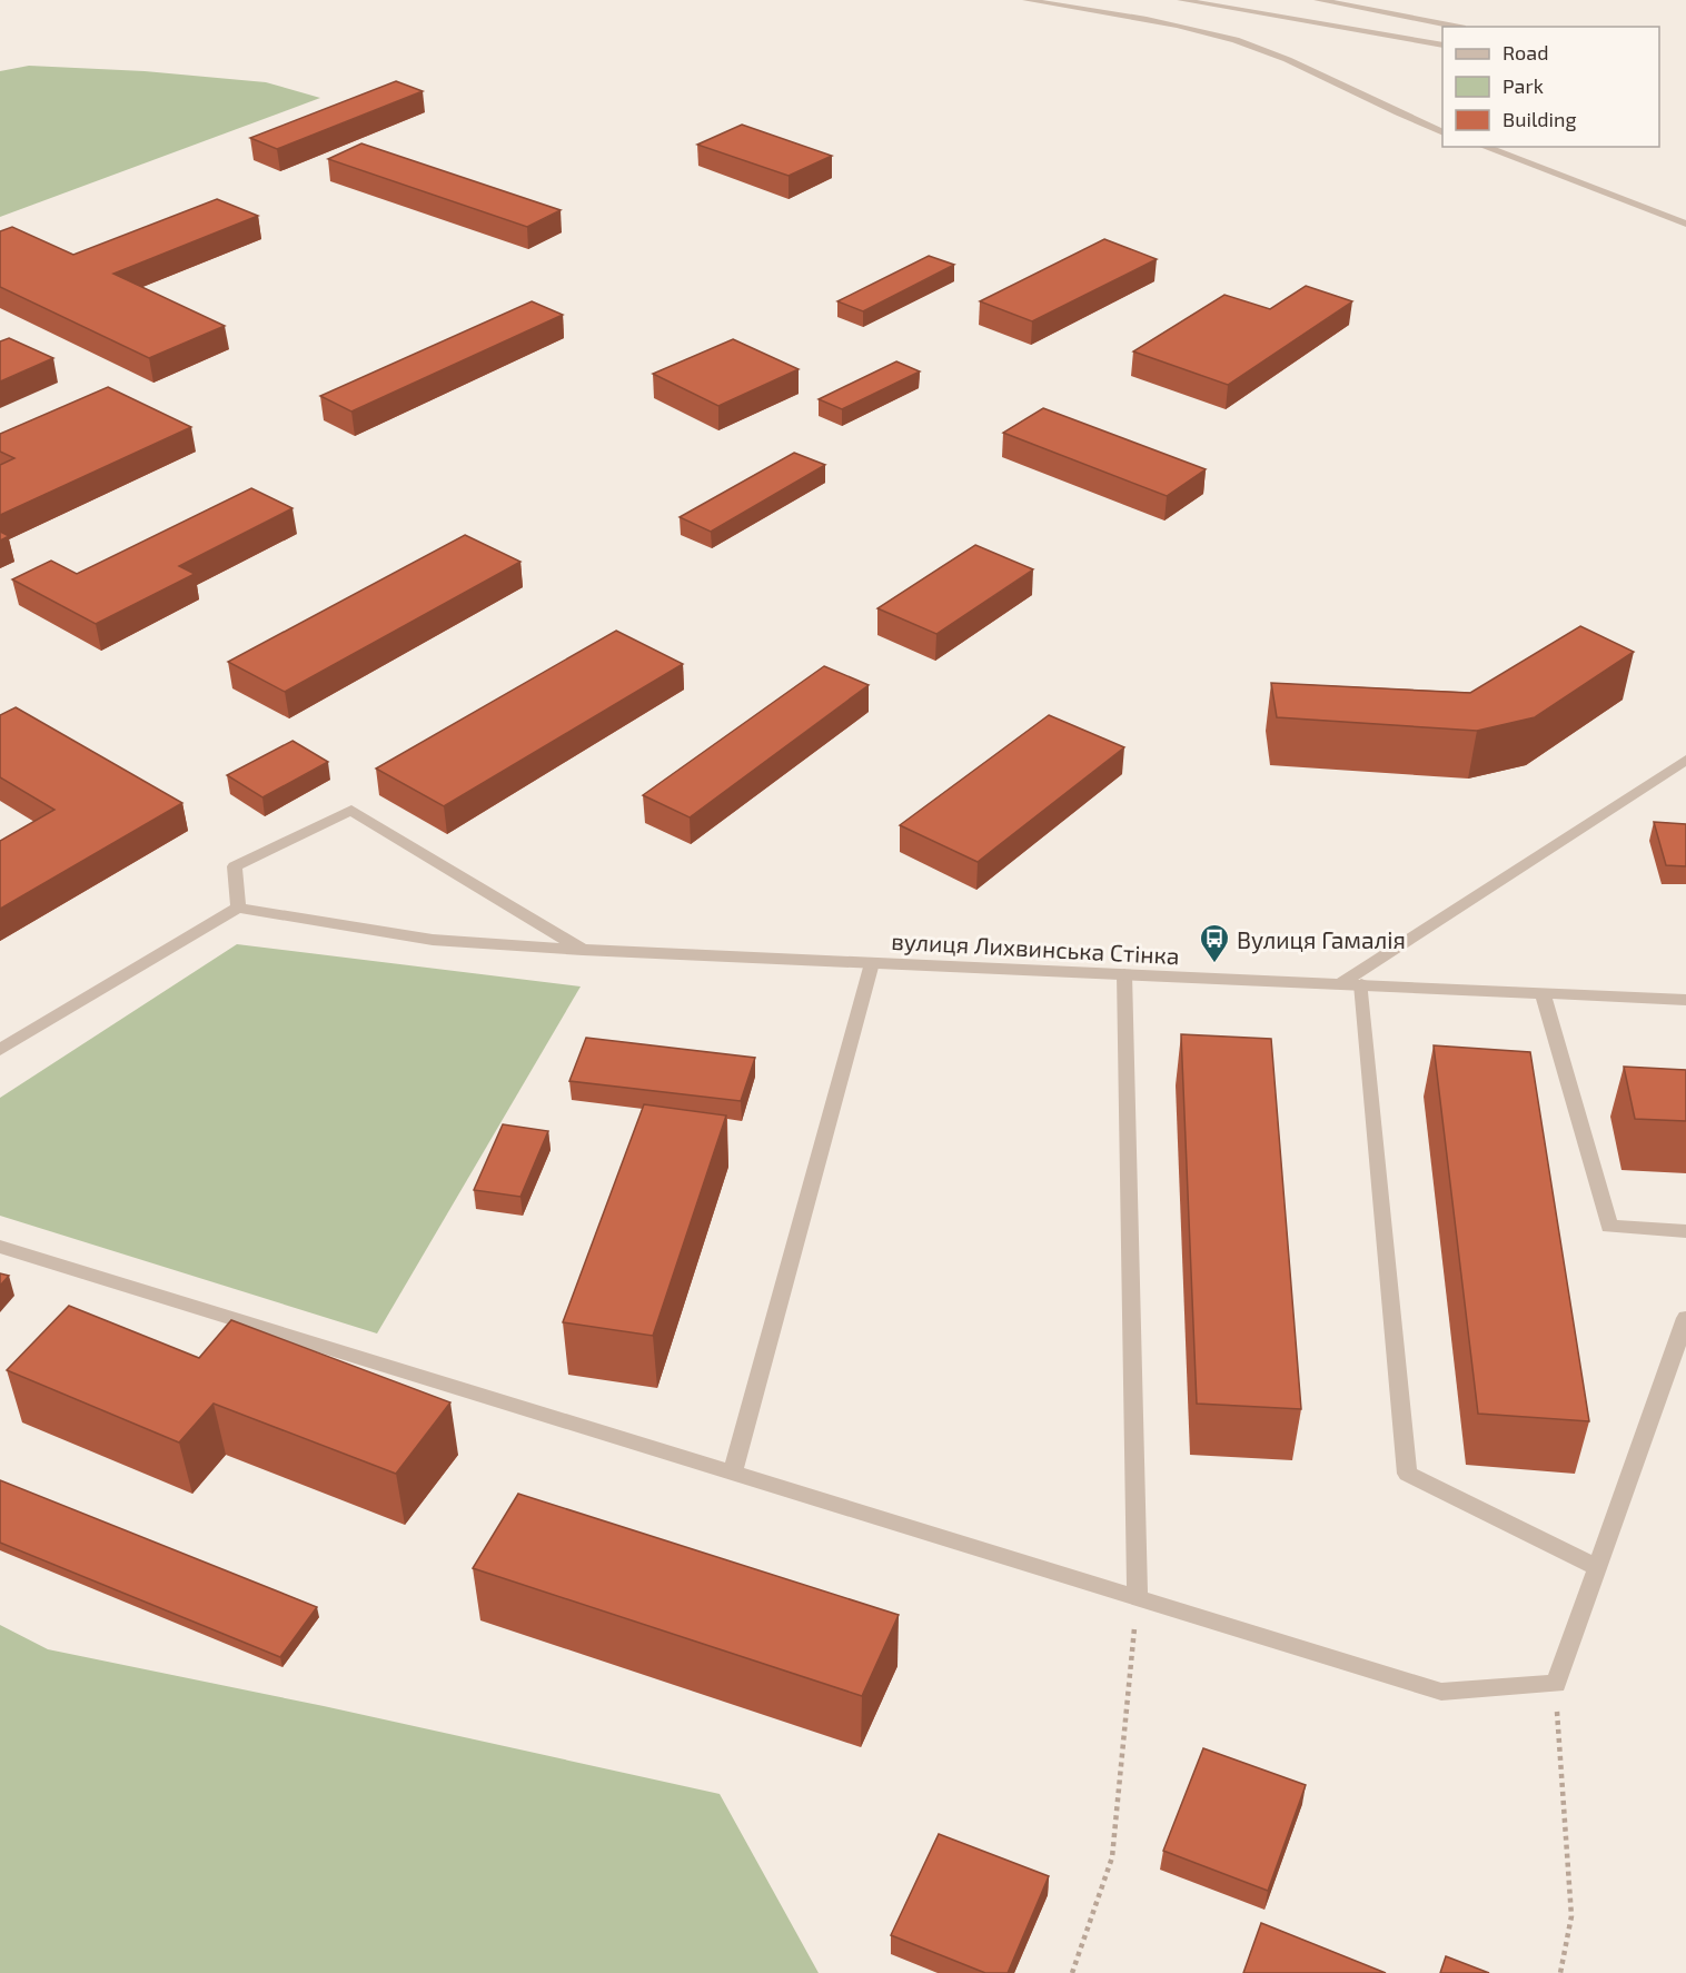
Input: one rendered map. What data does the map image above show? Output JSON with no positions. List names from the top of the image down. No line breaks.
{"streets":{"street":["вулиця Лихвинська Стінка"]},"places":{"bus stop":["Вулиця Гамалія"]},"legend":["Road","Park","Building"]}
